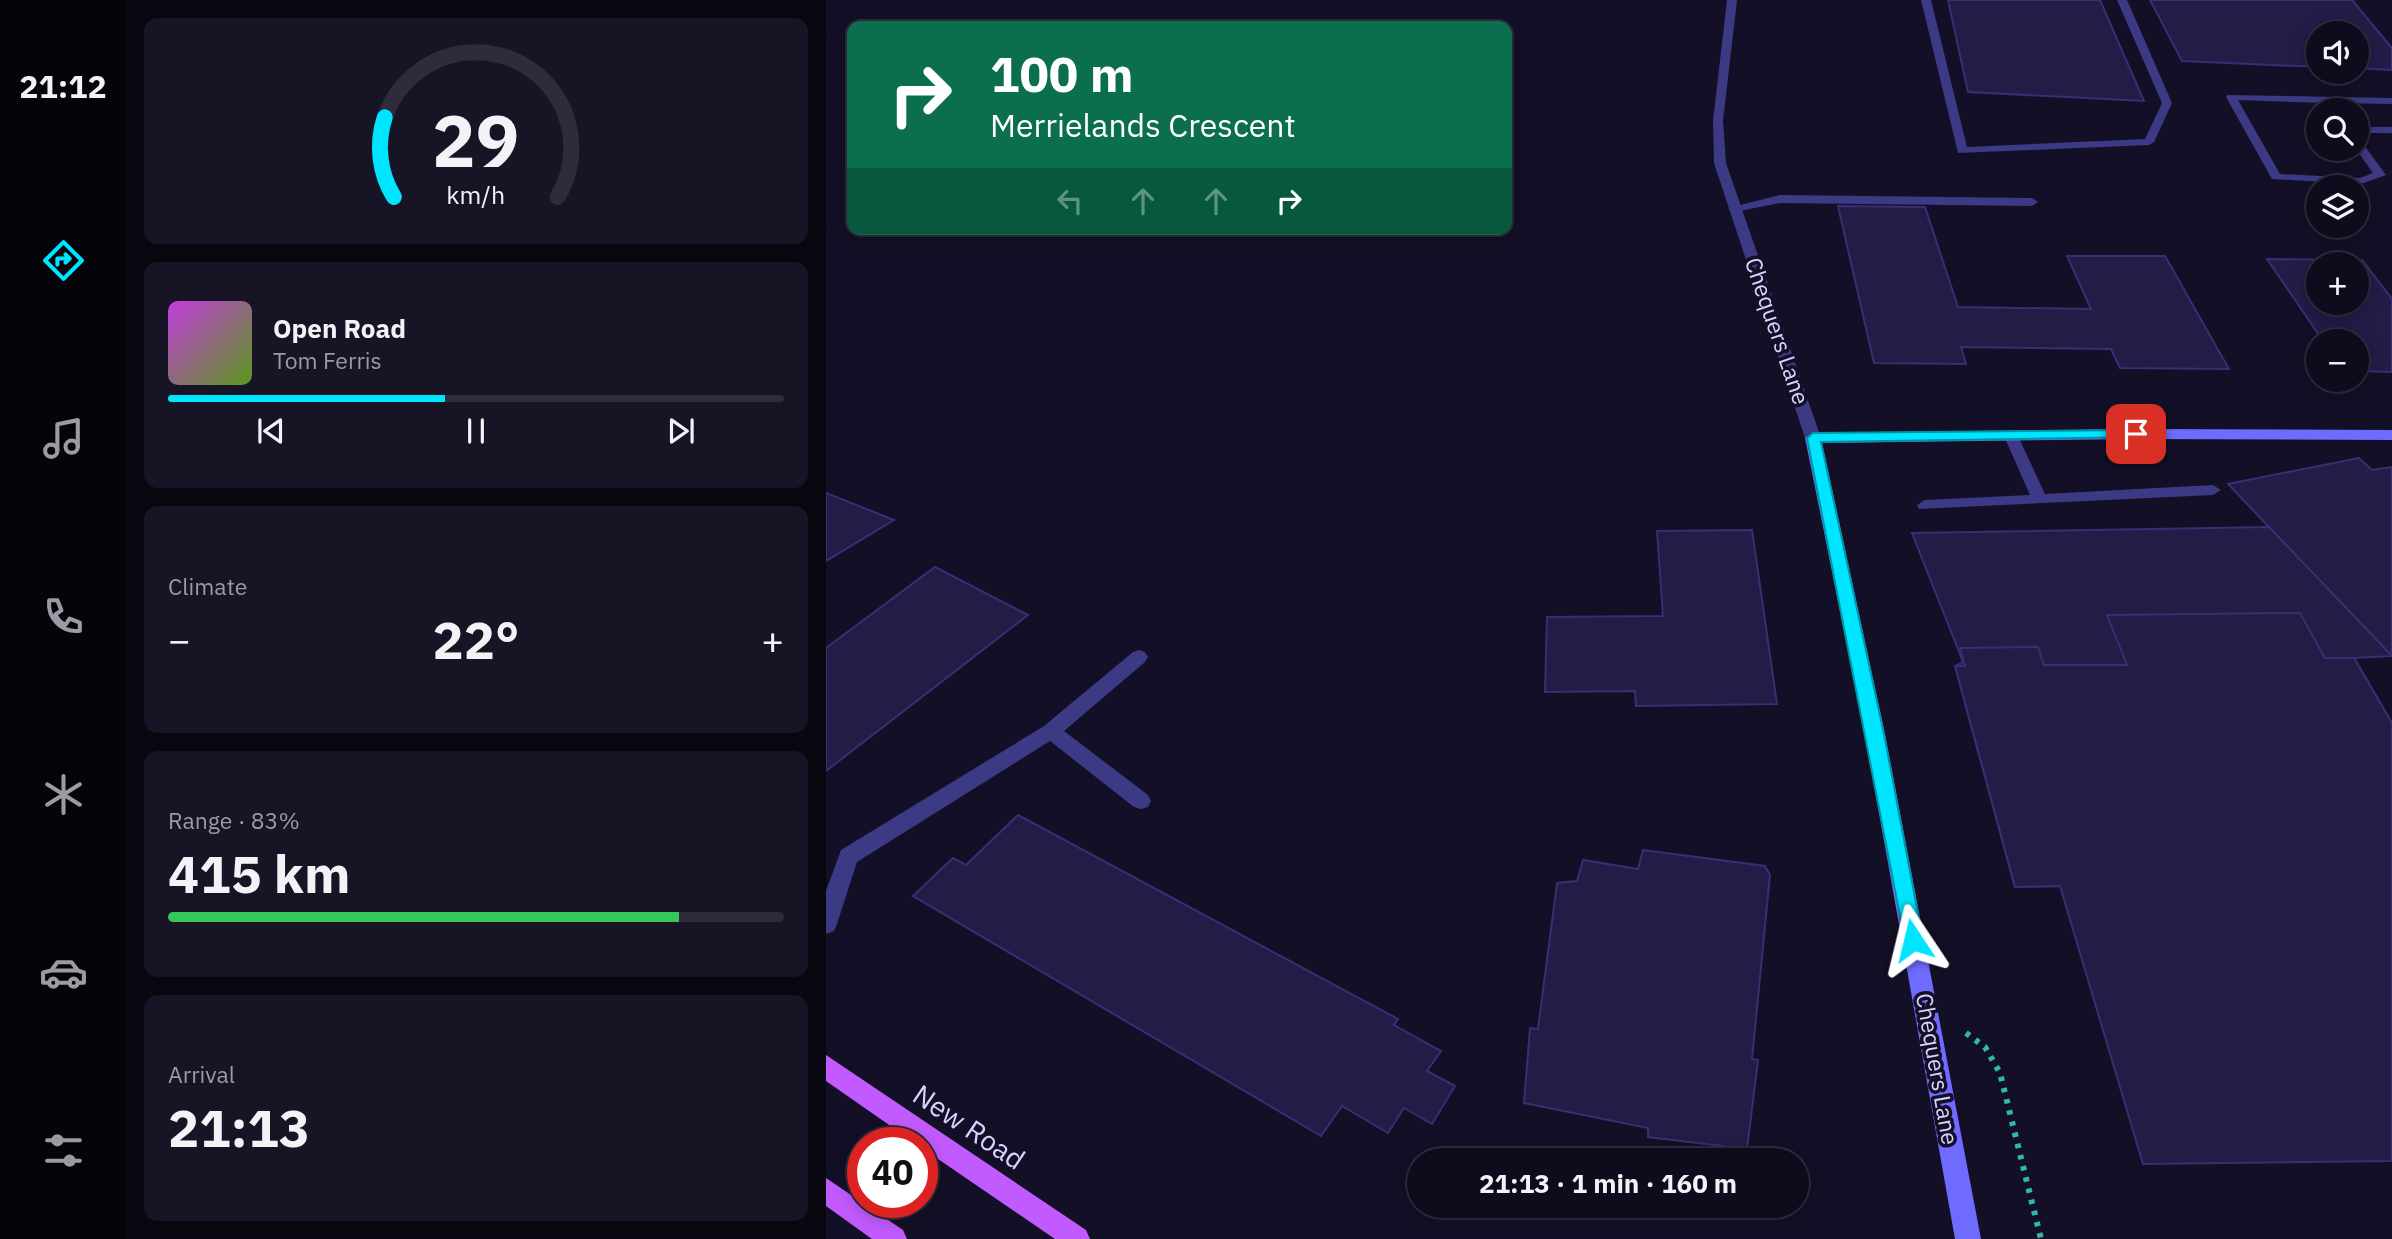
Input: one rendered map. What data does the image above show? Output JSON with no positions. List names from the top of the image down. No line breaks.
{"streets":{"main road":["New Road"],"street":["Chequers Lane"]},"page":{"tabs":"21:12","map_buttons":["+","−"],"turn":["100 m","Merrielands Crescent"],"song":["Open Road","Tom Ferris"],"tile":["Climate",["Range · 83%","415 km"],["Arrival","21:13"]],"heat":["−","22°","+"],"limit":"40","trip":"21:13 · 1 min · 160 m","gauge":["29","km/h"]}}
